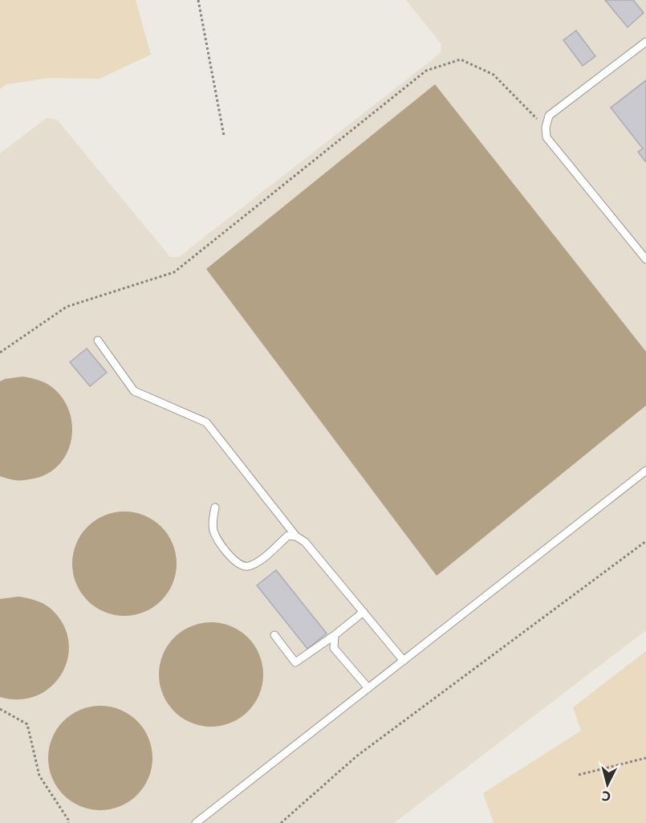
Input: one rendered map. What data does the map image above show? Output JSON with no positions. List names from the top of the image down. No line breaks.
{"north":"bottom"}
